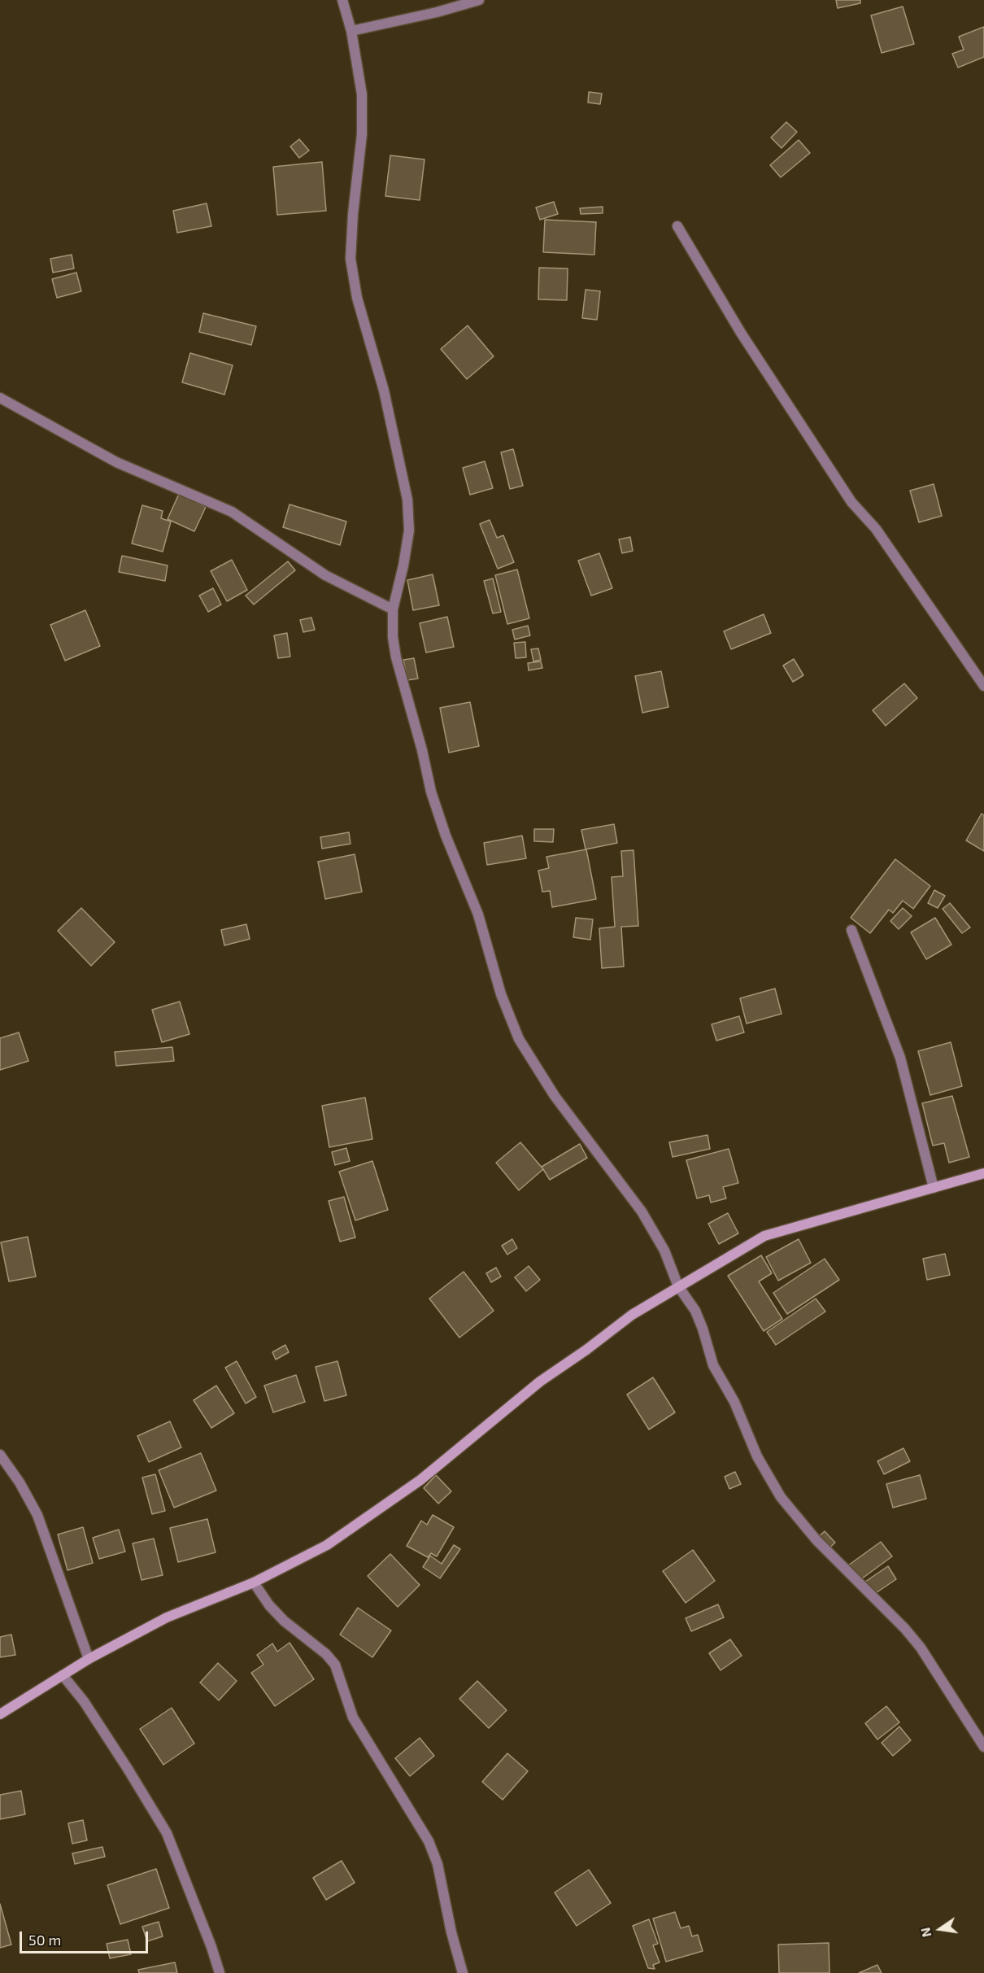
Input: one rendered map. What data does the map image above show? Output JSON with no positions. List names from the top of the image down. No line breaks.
{"scale_bar":"50 m","north":"left"}
